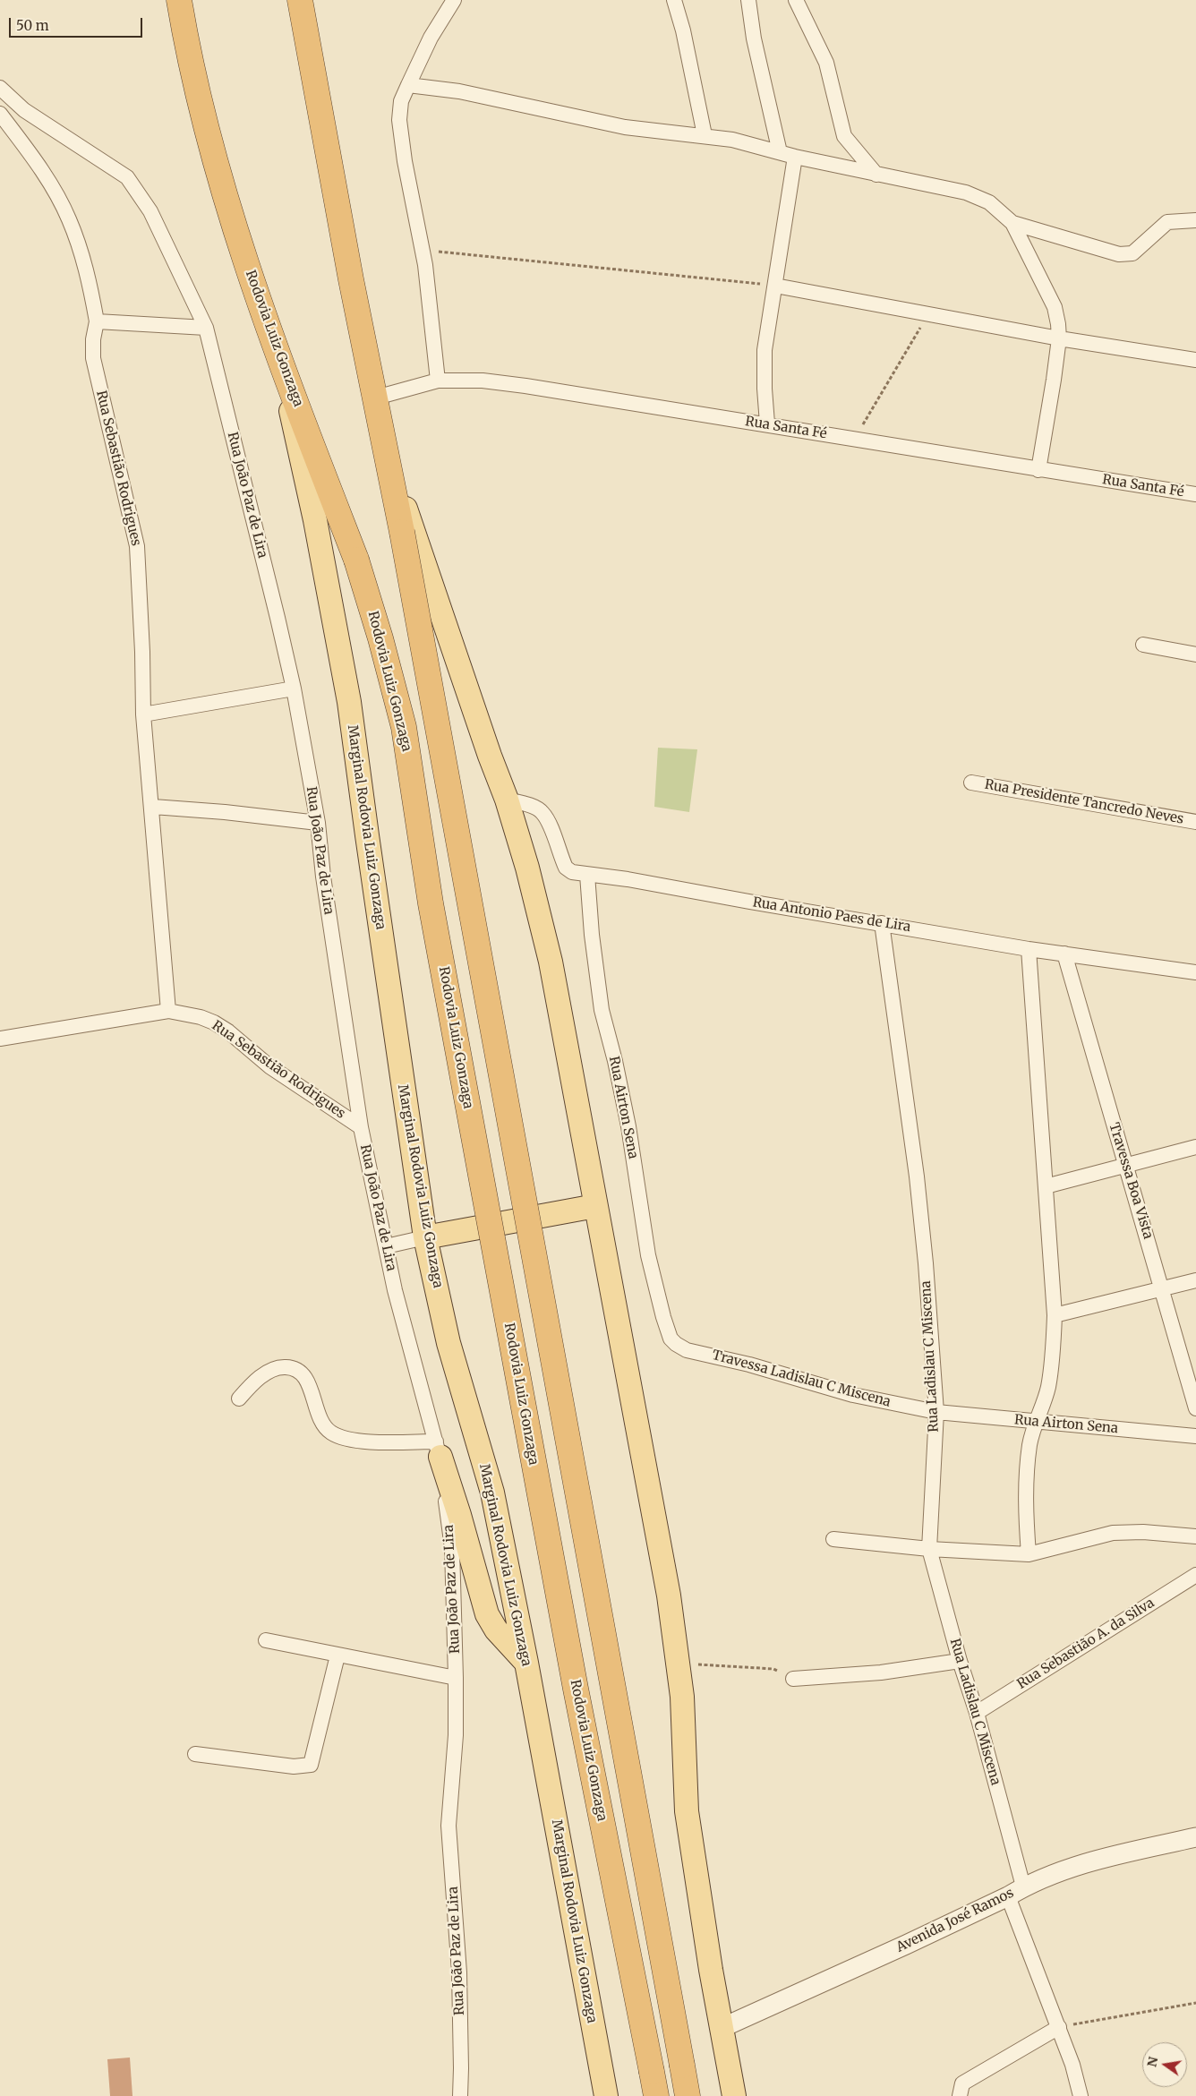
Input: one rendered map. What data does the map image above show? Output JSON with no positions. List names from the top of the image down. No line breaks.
{"streets":{"highway":["Rodovia Luiz Gonzaga"],"main road":["Marginal Rodovia Luiz Gonzaga"],"street":["Rua Santa Fé","Rua Sebastião Rodrigues","Rua João Paz de Lira","Rua Presidente Tancredo Neves","Rua Antonio Paes de Lira","Rua Airton Sena","Travessa Boa Vista","Rua Ladislau C Miscena","Travessa Ladislau C Miscena","Rua Sebastião A. da Silva","Avenida José Ramos"]},"crossings":[["Rodovia Luiz Gonzaga","Marginal Rodovia Luiz Gonzaga"],["Rua Sebastião Rodrigues","Rua João Paz de Lira"],["Rua Antonio Paes de Lira","Rua Airton Sena"],["Rua Antonio Paes de Lira","Travessa Boa Vista"],["Rua Antonio Paes de Lira","Rua Ladislau C Miscena"],["Rua Airton Sena","Rua Ladislau C Miscena"],["Rua Airton Sena","Travessa Ladislau C Miscena"],["Rua Ladislau C Miscena","Travessa Ladislau C Miscena"],["Rua Ladislau C Miscena","Rua Sebastião A. da Silva"],["Rua Ladislau C Miscena","Avenida José Ramos"]],"scale_bar":"50 m","north":"left"}
